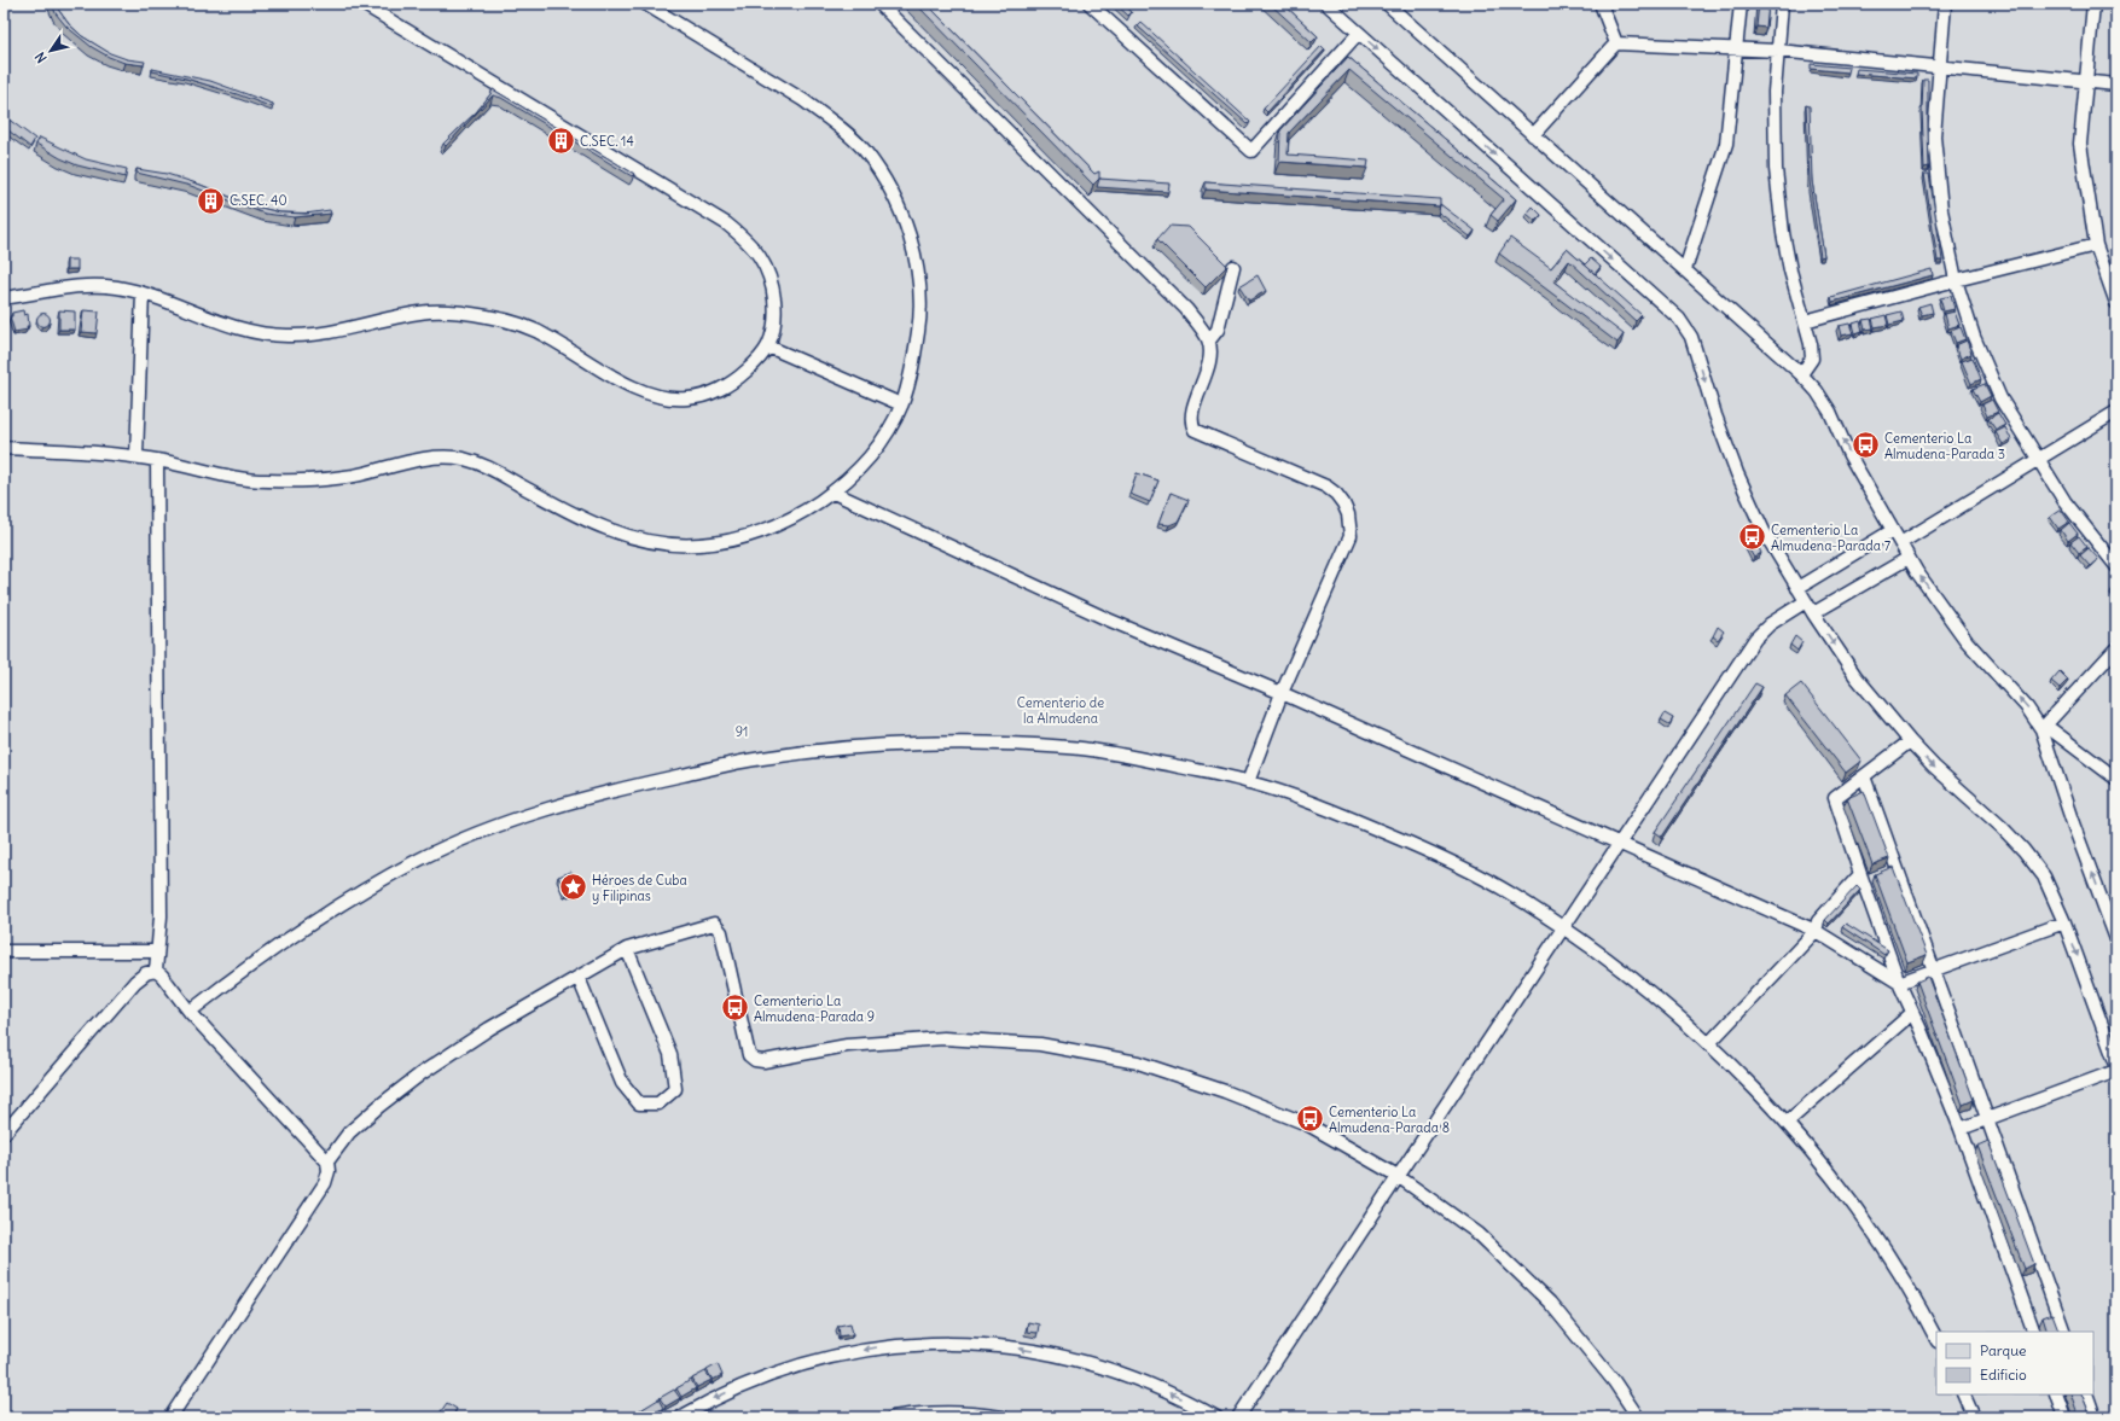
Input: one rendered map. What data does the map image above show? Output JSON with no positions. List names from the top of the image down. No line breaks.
{"parks":["Cementerio de la Almudena","91"],"places":{"building":["C.SEC. 14","C.SEC. 40"],"bus stop":["Cementerio La Almudena-Parada 3","Cementerio La Almudena-Parada 7","Cementerio La Almudena-Parada 9","Cementerio La Almudena-Parada 8"],"place":["Héroes de Cuba y Filipinas"]},"legend":["Parque","Edificio"],"north":"bottom left"}
